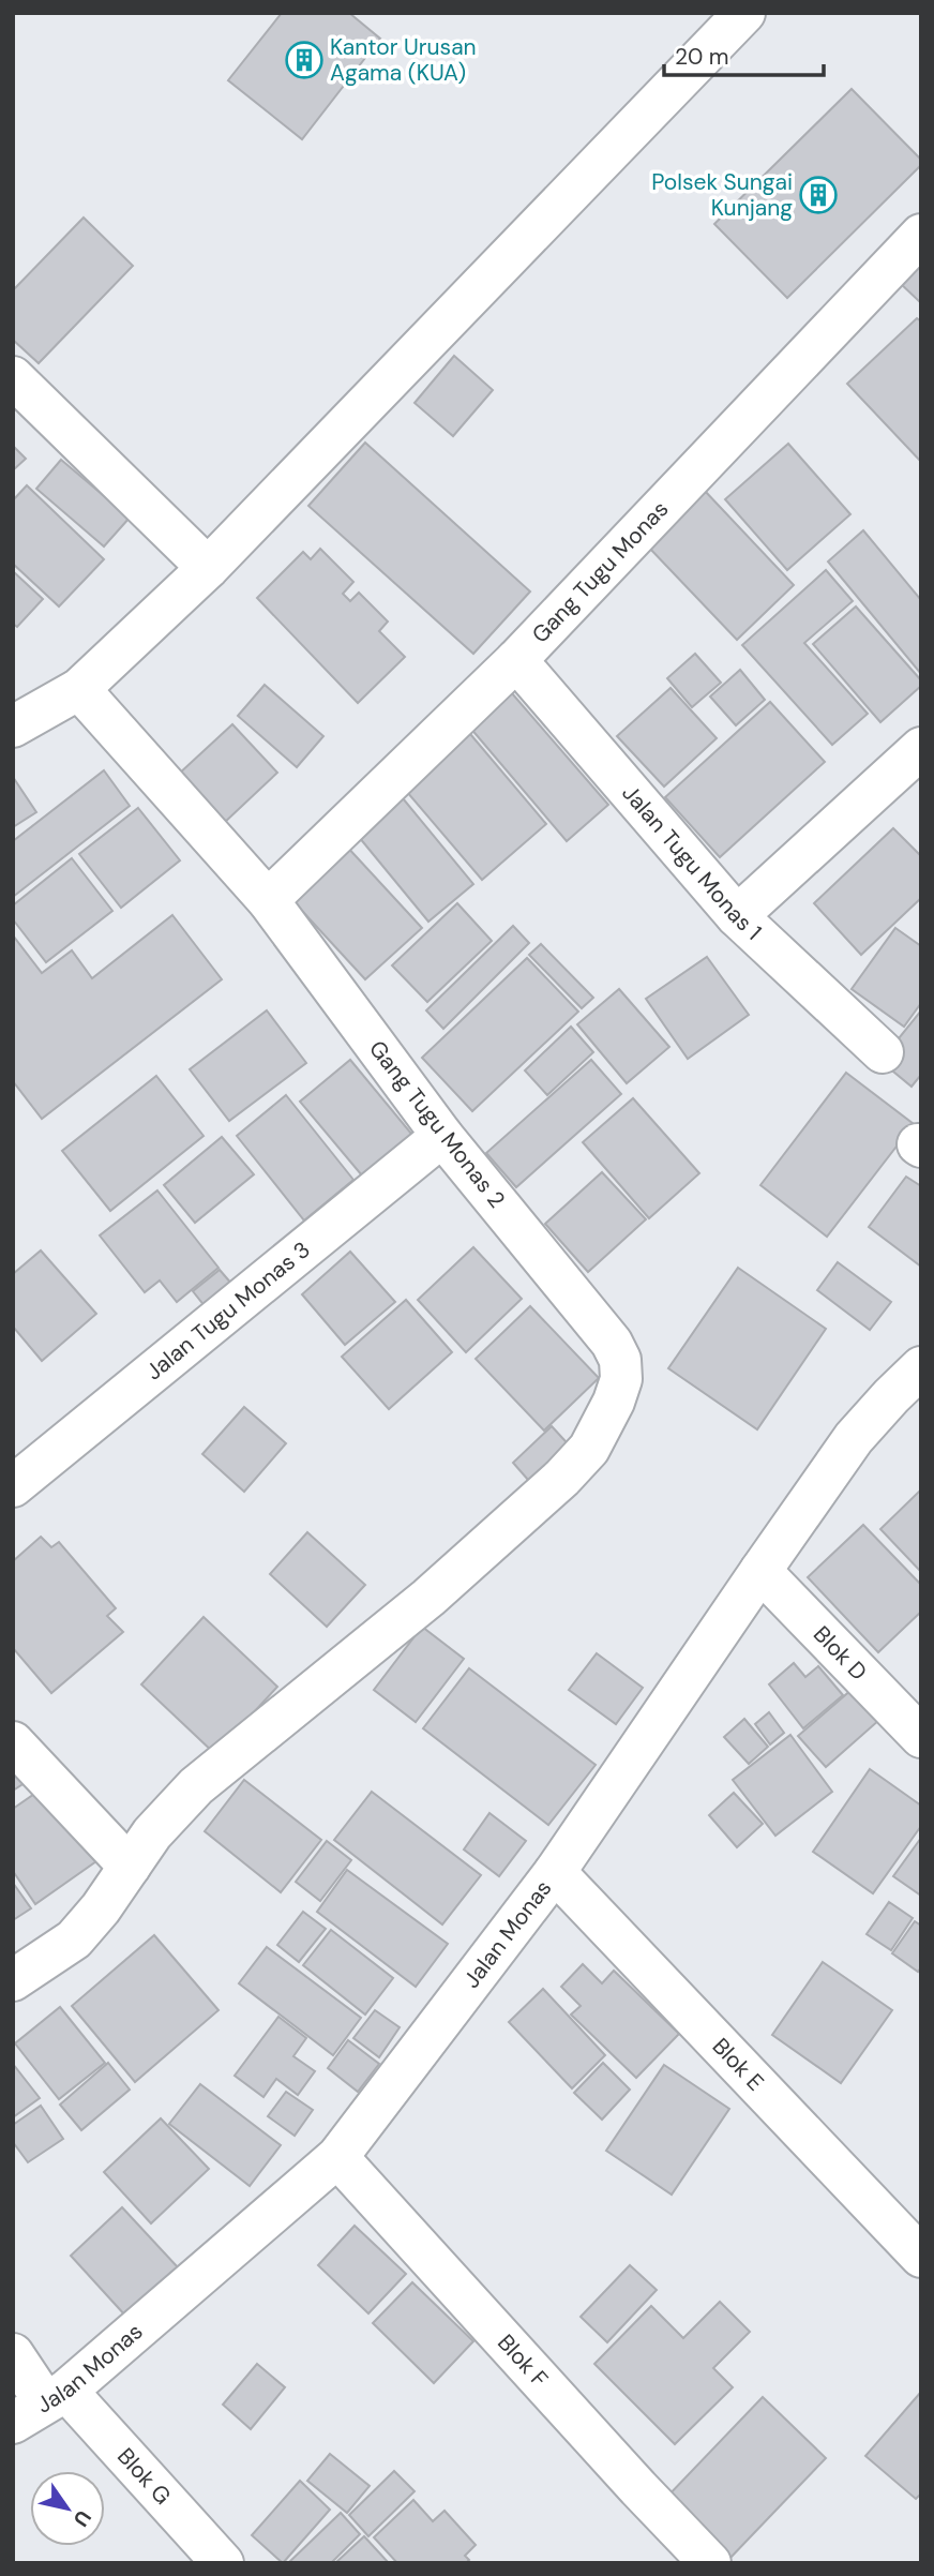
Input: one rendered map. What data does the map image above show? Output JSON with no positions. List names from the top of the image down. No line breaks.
{"streets":{"street":["Gang Tugu Monas","Jalan Tugu Monas 1","Gang Tugu Monas 2","Jalan Tugu Monas 3","Blok D","Jalan Monas","Blok E","Blok F","Blok G"]},"crossings":[["Gang Tugu Monas","Jalan Tugu Monas 1"],["Gang Tugu Monas","Gang Tugu Monas 2"],["Gang Tugu Monas 2","Jalan Tugu Monas 3"],["Blok D","Jalan Monas"],["Jalan Monas","Blok E"],["Jalan Monas","Blok F"],["Jalan Monas","Blok G"]],"places":{"building":["Kantor Urusan Agama (KUA)","Polsek Sungai Kunjang"]},"scale_bar":"20 m","north":"bottom right"}
